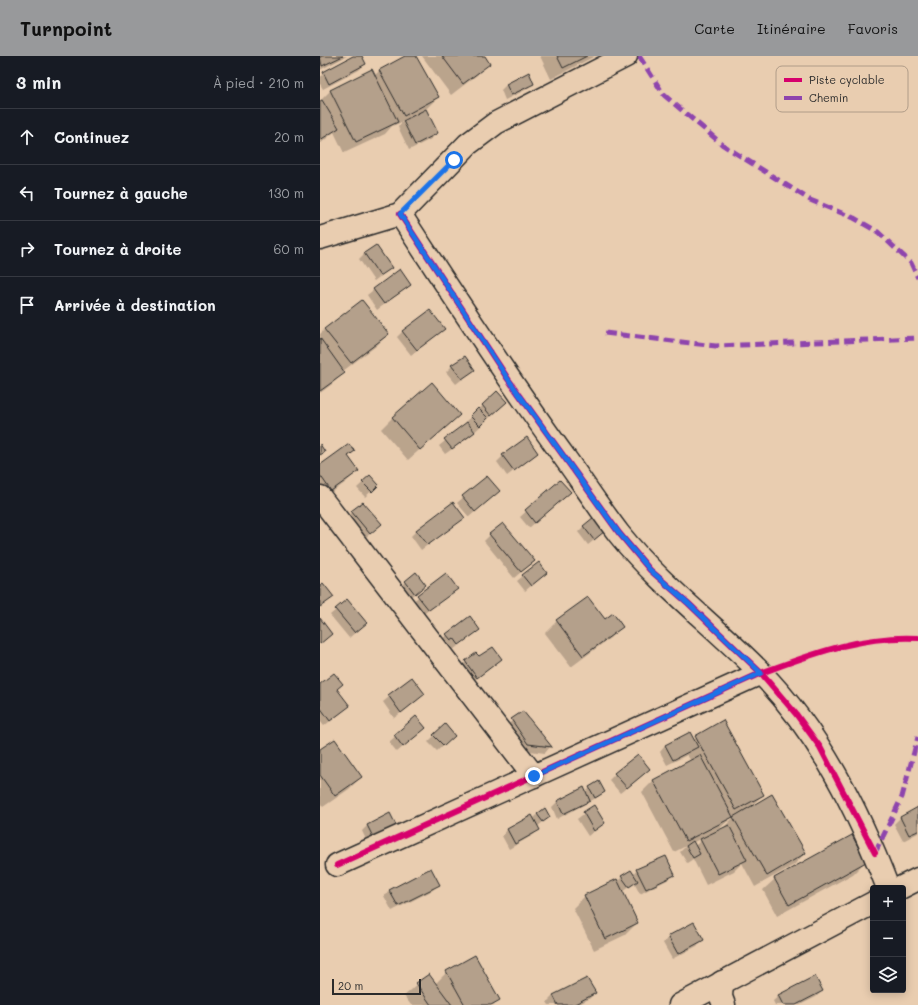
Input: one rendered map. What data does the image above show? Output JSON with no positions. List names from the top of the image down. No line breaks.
{"legend":["Piste cyclable","Chemin"],"scale_bar":"20 m","page":{"header":"Turnpoint","nav":["Carte","Itinéraire","Favoris"],"heading":["3 min","À pied · 210 m"],"list":[["Continuez","20 m"],["Tournez à gauche","130 m"],["Tournez à droite","60 m"],"Arrivée à destination"],"map_buttons":["+","−"],"scale":"20 m"}}
